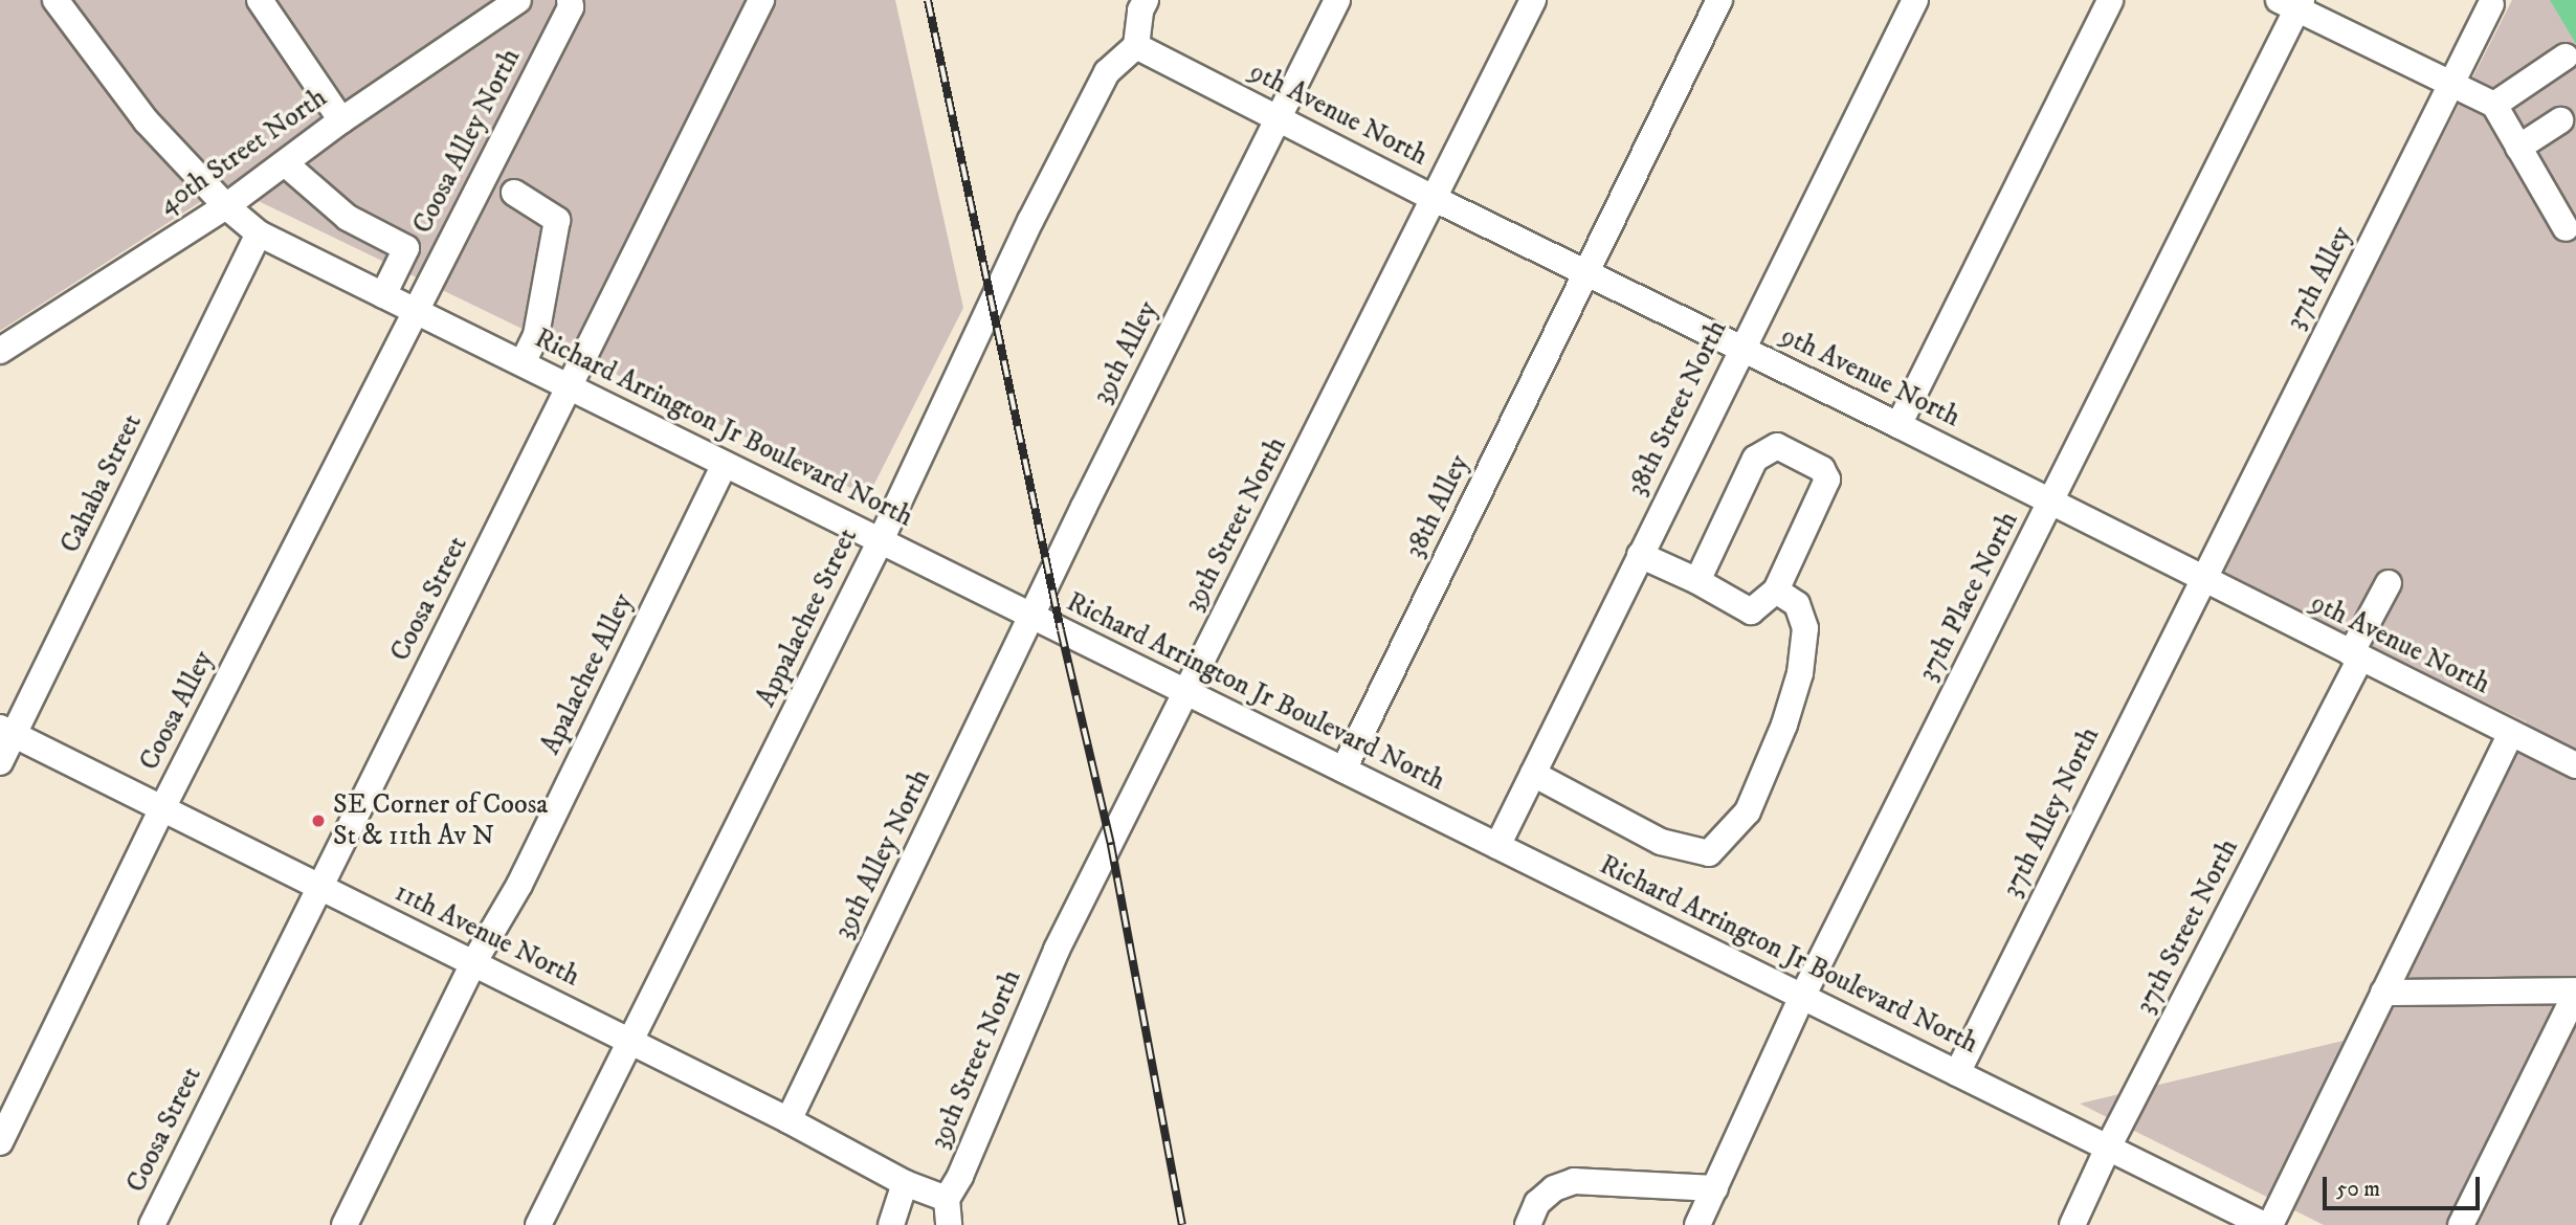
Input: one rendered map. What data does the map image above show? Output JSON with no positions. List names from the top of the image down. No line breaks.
{"streets":{"street":["9th Avenue North","Coosa Alley North","40th Street North","37th Alley","39th Alley","38th Street North","Richard Arrington Jr Boulevard North","Cahaba Street","38th Alley","39th Street North","37th Place North","Coosa Street","Appalachee Street","Apalachee Alley","Coosa Alley","37th Alley North","39th Alley North","37th Street North","11th Avenue North"]},"crossings":[["9th Avenue North","37th Alley"],["9th Avenue North","39th Alley"],["9th Avenue North","38th Street North"],["9th Avenue North","38th Alley"],["9th Avenue North","39th Street North"],["9th Avenue North","37th Place North"],["9th Avenue North","Appalachee Street"],["9th Avenue North","37th Alley North"],["9th Avenue North","37th Street North"],["Coosa Alley North","Richard Arrington Jr Boulevard North"],["Coosa Alley North","Coosa Alley"],["40th Street North","Richard Arrington Jr Boulevard North"],["37th Alley","37th Alley North"],["39th Alley","Richard Arrington Jr Boulevard North"],["39th Alley","39th Alley North"],["38th Street North","Richard Arrington Jr Boulevard North"],["Richard Arrington Jr Boulevard North","Cahaba Street"],["Richard Arrington Jr Boulevard North","38th Alley"],["Richard Arrington Jr Boulevard North","39th Street North"],["Richard Arrington Jr Boulevard North","37th Place North"],["Richard Arrington Jr Boulevard North","Coosa Street"],["Richard Arrington Jr Boulevard North","Appalachee Street"],["Richard Arrington Jr Boulevard North","Apalachee Alley"],["Richard Arrington Jr Boulevard North","Coosa Alley"],["Richard Arrington Jr Boulevard North","37th Alley North"],["Richard Arrington Jr Boulevard North","39th Alley North"],["Richard Arrington Jr Boulevard North","37th Street North"],["Cahaba Street","11th Avenue North"],["39th Street North","11th Avenue North"],["Coosa Street","11th Avenue North"],["Appalachee Street","11th Avenue North"],["Apalachee Alley","11th Avenue North"],["Coosa Alley","11th Avenue North"],["39th Alley North","11th Avenue North"]],"places":["SE Corner of Coosa St & 11th Av N"],"scale_bar":"50 m"}
